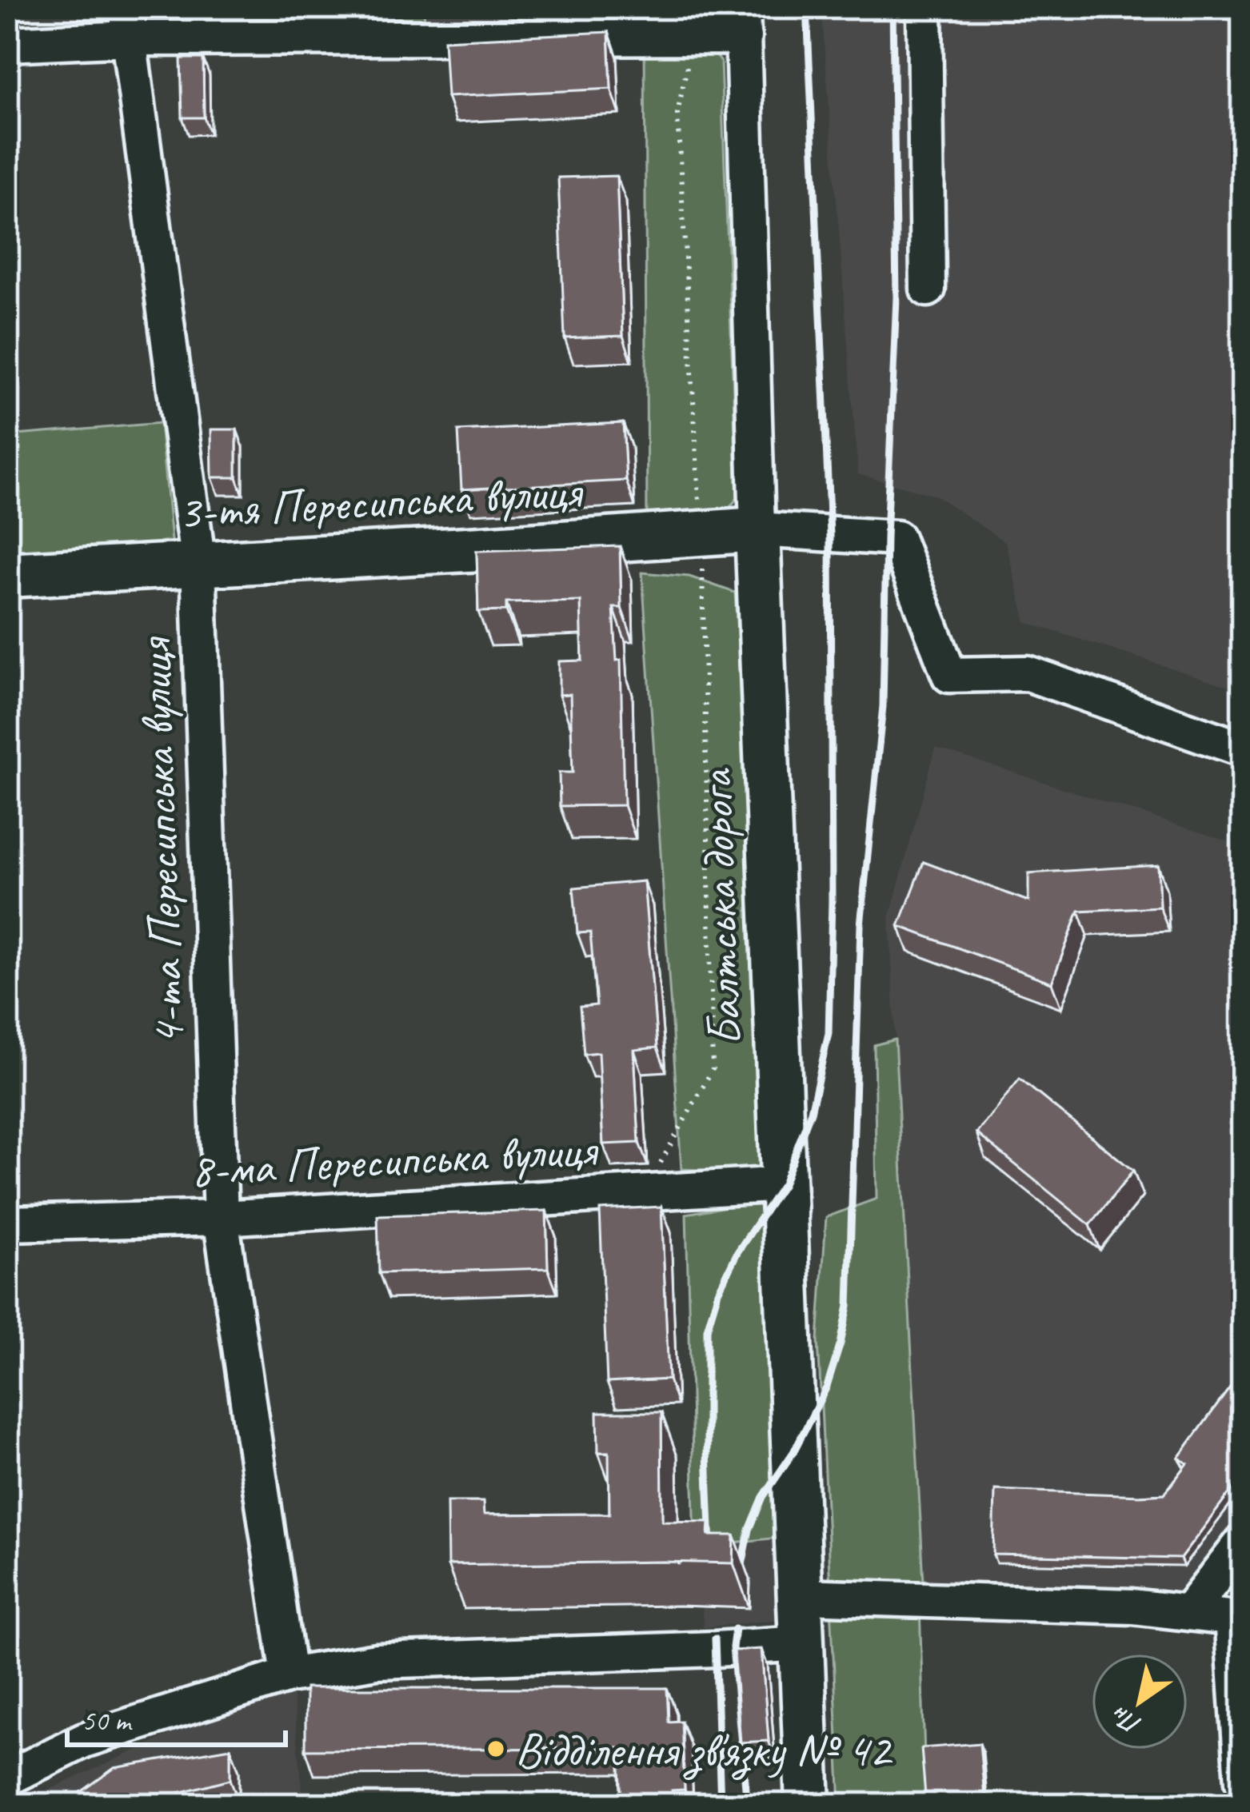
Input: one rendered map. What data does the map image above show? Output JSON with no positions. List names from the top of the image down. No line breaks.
{"streets":{"main road":["3-тя Пересипська вулиця","Балтська дорога"],"street":["4-та Пересипська вулиця","8-ма Пересипська вулиця"]},"crossings":[["3-тя Пересипська вулиця","4-та Пересипська вулиця"],["3-тя Пересипська вулиця","Балтська дорога"],["4-та Пересипська вулиця","8-ма Пересипська вулиця"],["Балтська дорога","8-ма Пересипська вулиця"]],"places":["Відділення зв'язку № 42"],"scale_bar":"50 m","north":"bottom left"}
